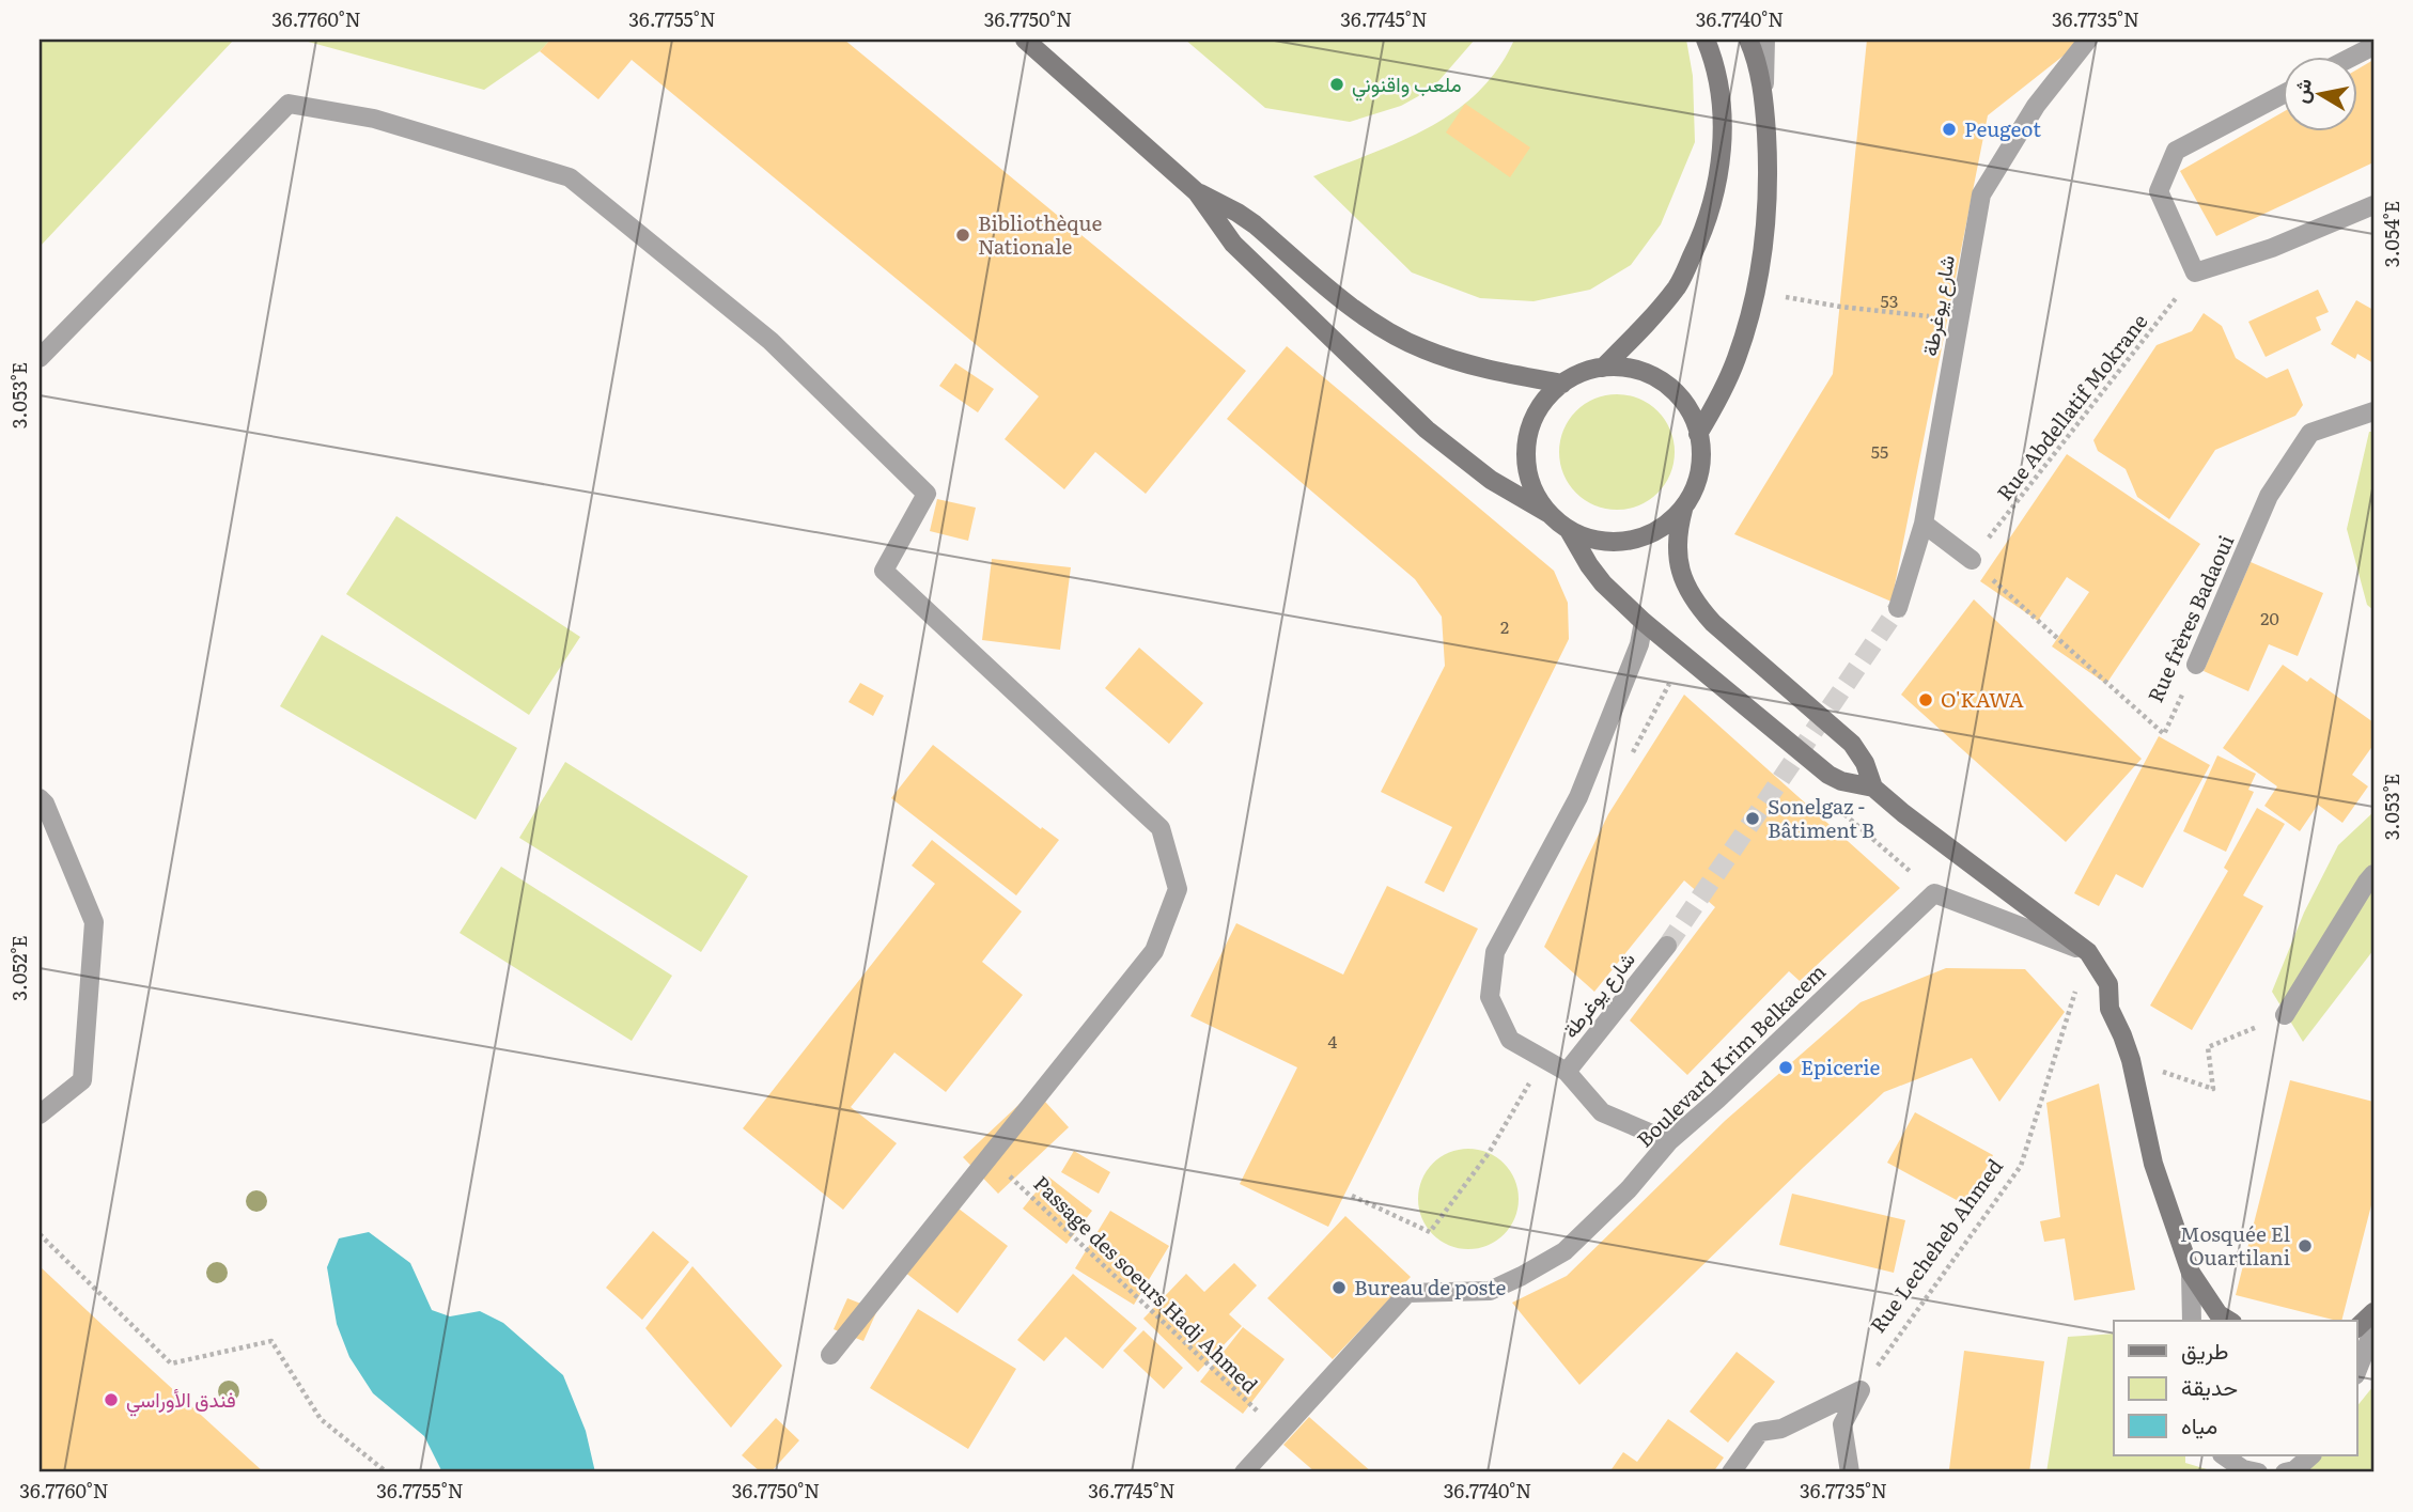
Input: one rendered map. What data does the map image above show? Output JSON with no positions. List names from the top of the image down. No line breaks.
{"streets":{"street":["شارع يوغرطة","Rue frères Badaoui","Boulevard Krim Belkacem"],"path":["Rue Abdellatif Mokrane","Rue Lecheheb Ahmed","Passage des soeurs Hadj Ahmed"]},"crossings":[["Rue Abdellatif Mokrane","Rue frères Badaoui"],["Boulevard Krim Belkacem","Rue Lecheheb Ahmed"],["Boulevard Krim Belkacem","Passage des soeurs Hadj Ahmed"]],"places":["ملعب واقنوني","Peugeot","Bibliothèque Nationale","O'KAWA","Sonelgaz - Bâtiment B","Epicerie","Mosquée El Ouartilani","Bureau de poste","فندق الأوراسي"],"house_numbers":["53","55","20","2","4"],"legend":["طريق","حديقة","مياه"],"north":"left","coordinates":["36.7760°N","36.7755°N","36.7750°N","36.7745°N","36.7740°N","36.7735°N","3.054°E","3.053°E","3.052°E"]}
